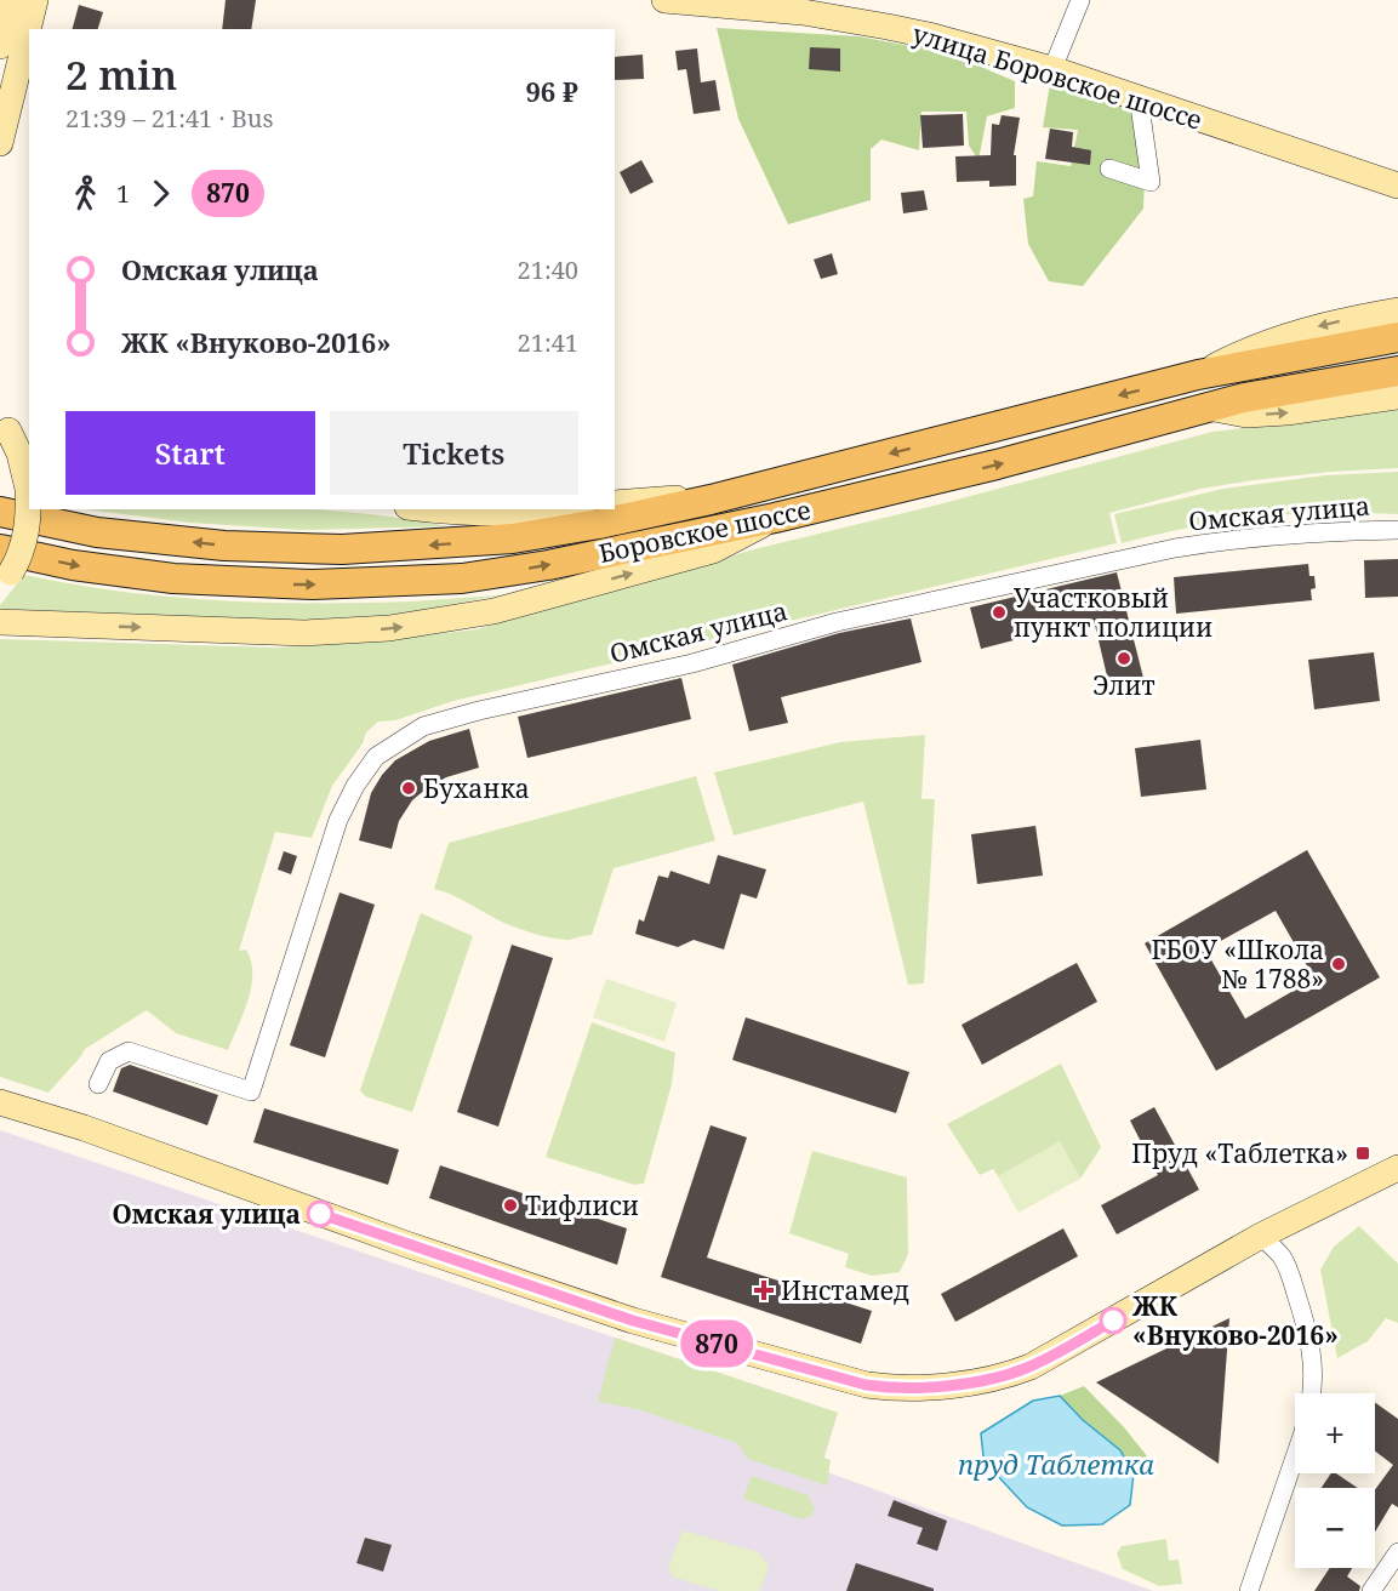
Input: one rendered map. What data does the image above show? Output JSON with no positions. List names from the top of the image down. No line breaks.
{"streets":{"main road":["Боровское шоссе"],"street":["улица Боровское шоссе","Омская улица"]},"water":["пруд Таблетка"],"places":{"other":["Участковый пункт полиции","Элит","Буханка","ГБОУ «Школа № 1788»","Тифлиси","Омская улица","ЖК «Внуково-2016»"],"transit":["Пруд «Таблетка»"],"health":["Инстамед"]},"lines":["bus line 870"],"page":{"on_map":"870","heading":["2 min","21:39 – 21:41 · Bus","96 ₽"],"legs":["1","870"],"list":[{"name":"Омская улица","value":"21:40"},{"name":"ЖК «Внуково-2016»","value":"21:41"}],"buttons":["Start","Tickets"],"map_buttons":["+","−"]}}
